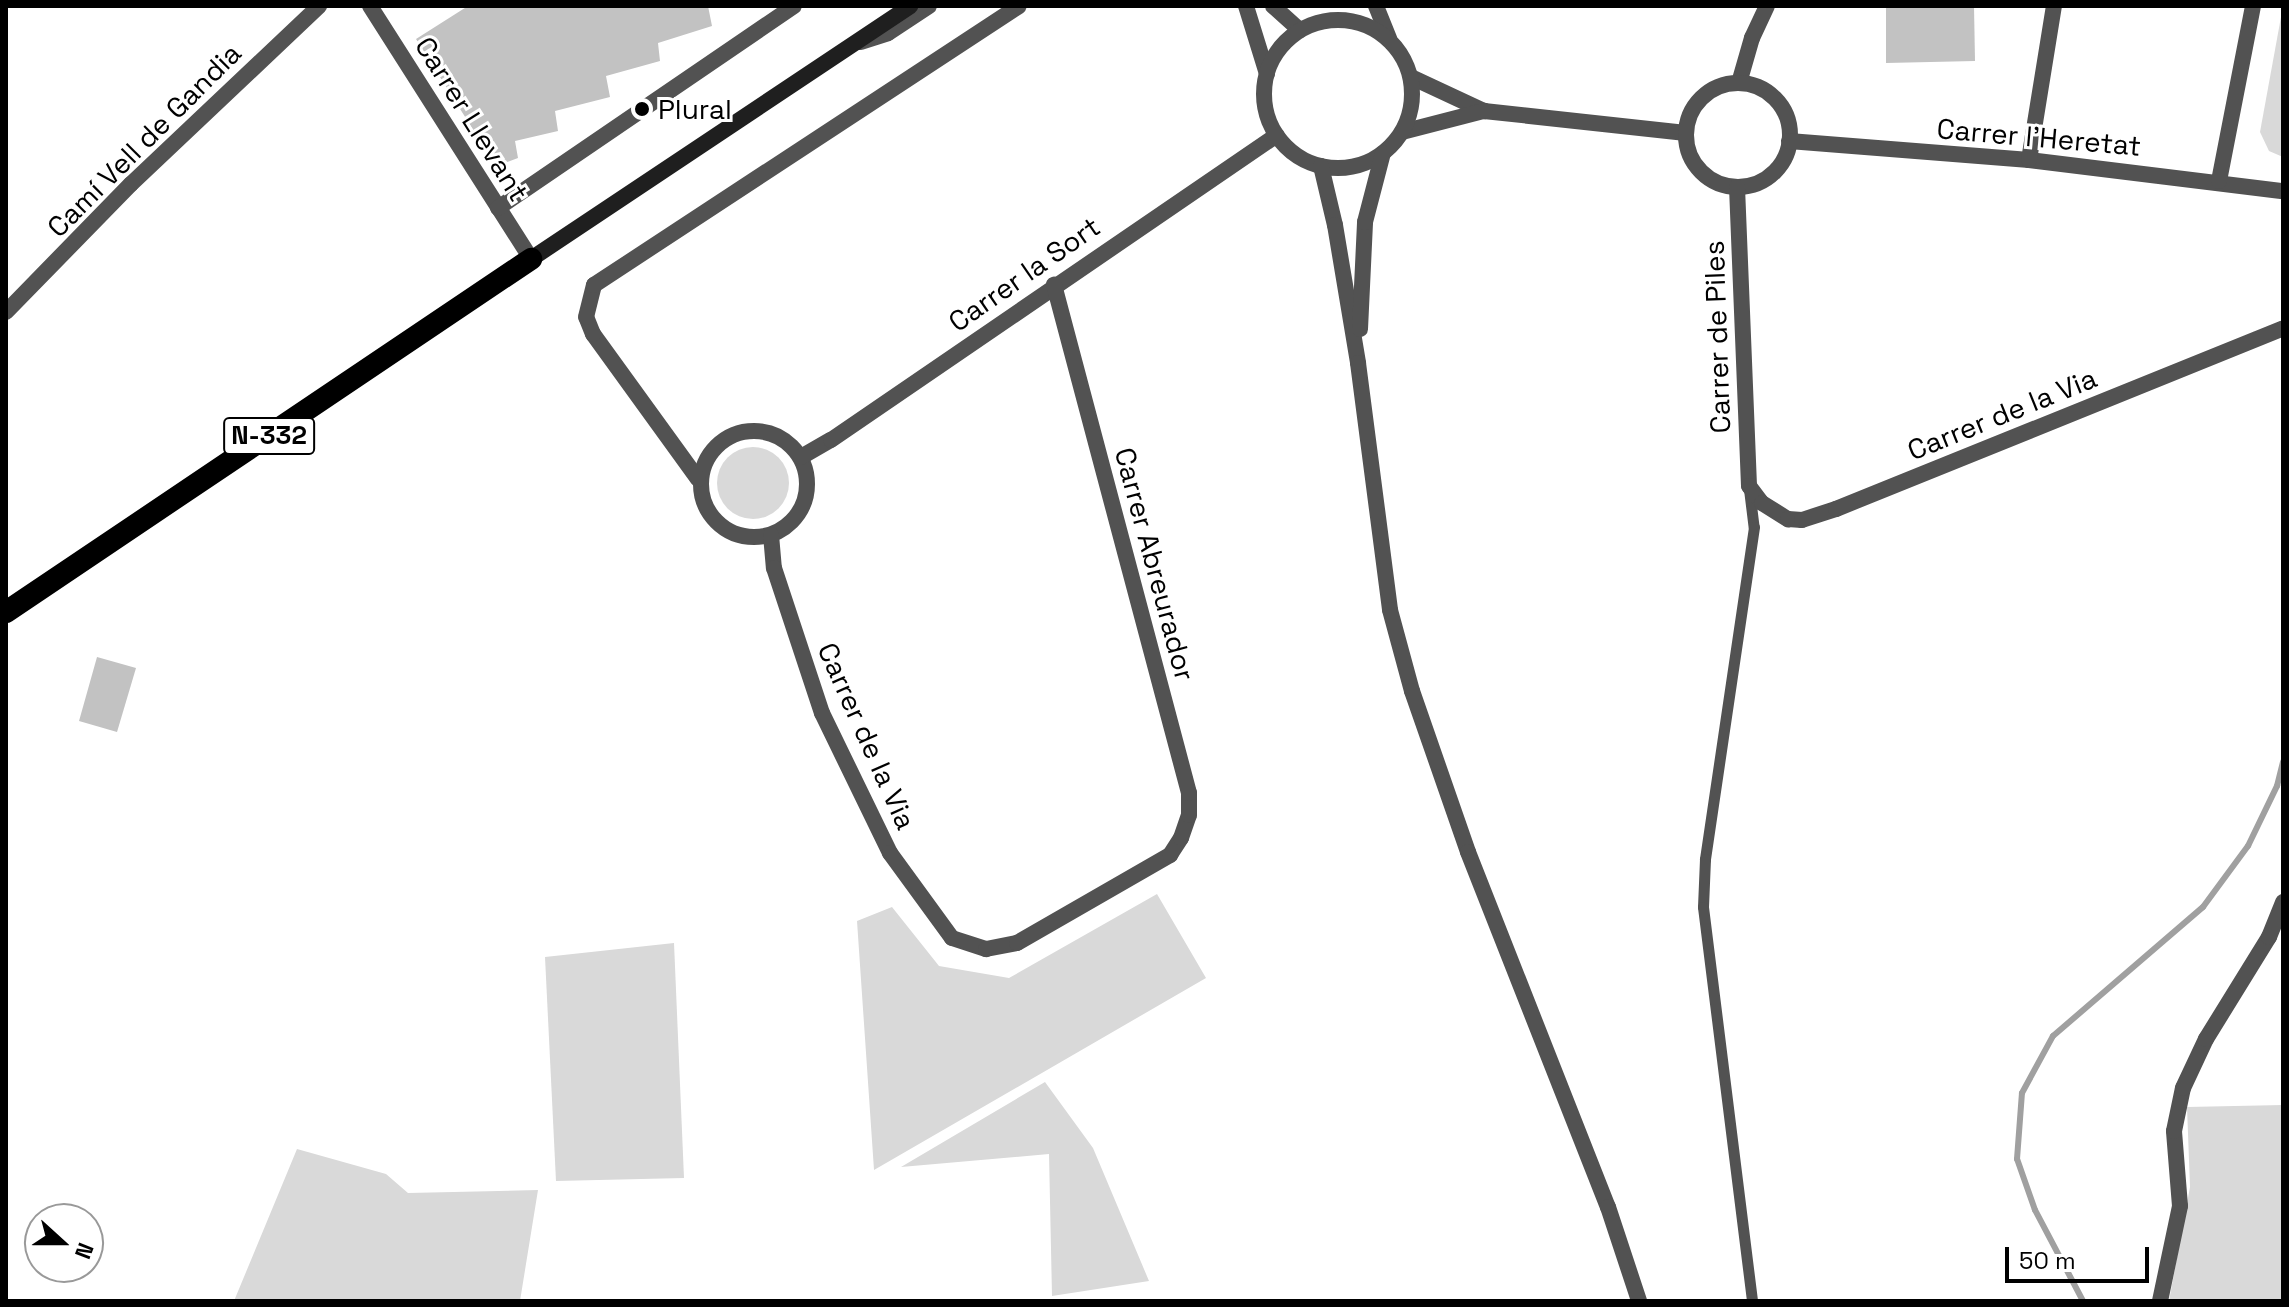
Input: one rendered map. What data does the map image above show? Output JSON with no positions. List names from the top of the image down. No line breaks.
{"streets":{"highway":["N-332"],"street":["Carrer Llevant","Carrer l'Heretat","Camí Vell de Gandia","Carrer la Sort","Carrer de Piles","Carrer de la Via","Carrer Abreurador"]},"crossings":[["Carrer Llevant","N-332"],["Carrer l'Heretat","Carrer de Piles"],["Carrer la Sort","Carrer de la Via"],["Carrer la Sort","Carrer Abreurador"],["Carrer de Piles","Carrer de la Via"],["Carrer de la Via","Carrer Abreurador"]],"places":["Plural"],"scale_bar":"50 m","north":"right"}
